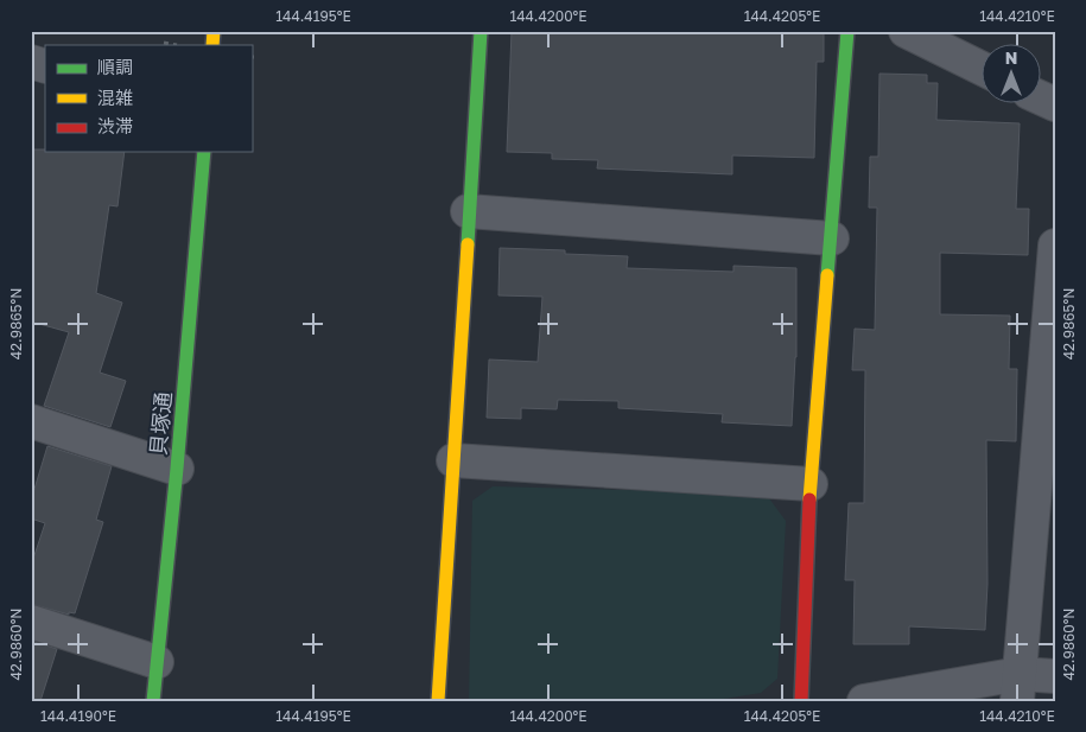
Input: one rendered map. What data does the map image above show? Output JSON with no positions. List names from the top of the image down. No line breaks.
{"streets":{"street":["貝塚通"]},"legend":["順調","混雑","渋滞"],"north":"top","coordinates":["144.4195°E","144.4200°E","144.4205°E","144.4210°E","42.9865°N","42.9860°N","144.4190°E"]}
